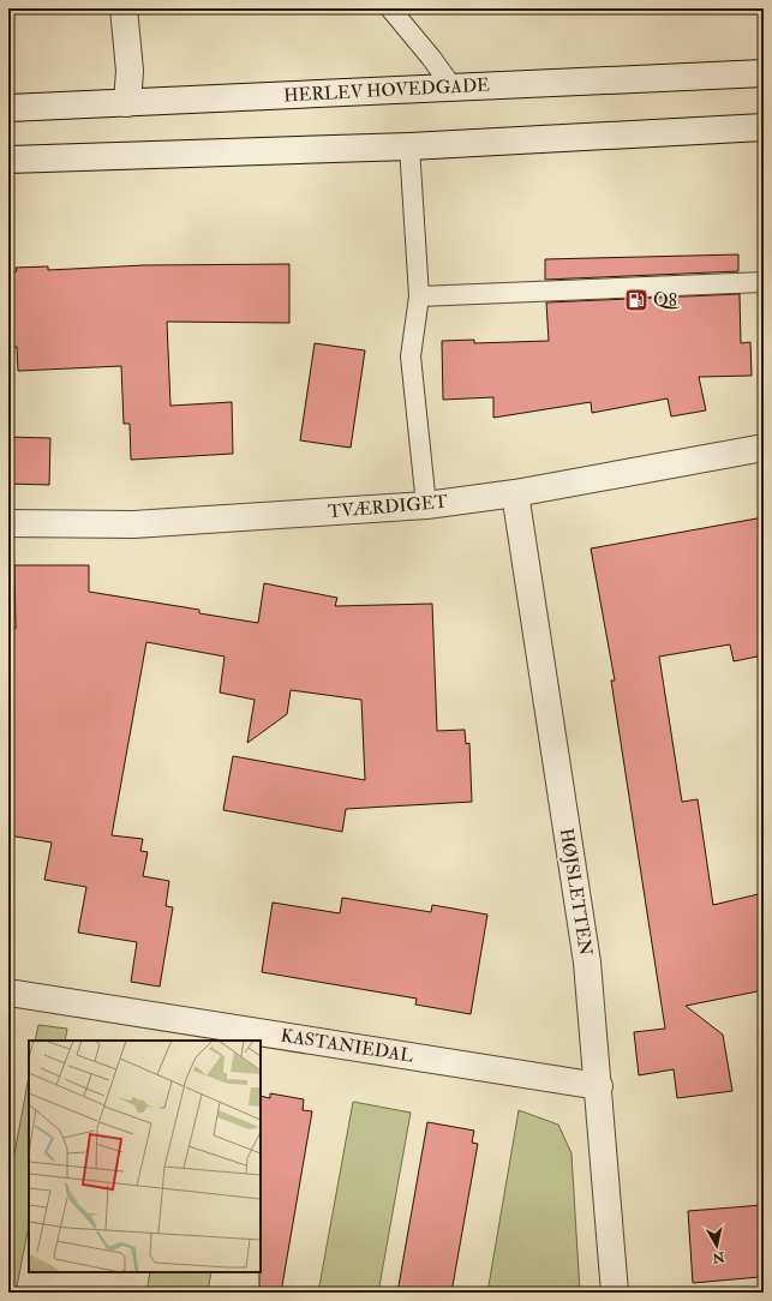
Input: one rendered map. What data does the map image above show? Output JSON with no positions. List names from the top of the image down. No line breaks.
{"streets":{"street":["HERLEV HOVEDGADE","TVÆRDIGET","HØJSLETTEN","KASTANIEDAL"]},"crossings":[["TVÆRDIGET","HØJSLETTEN"],["HØJSLETTEN","KASTANIEDAL"]],"places":{"fuel station":["Q8"]},"north":"bottom"}
